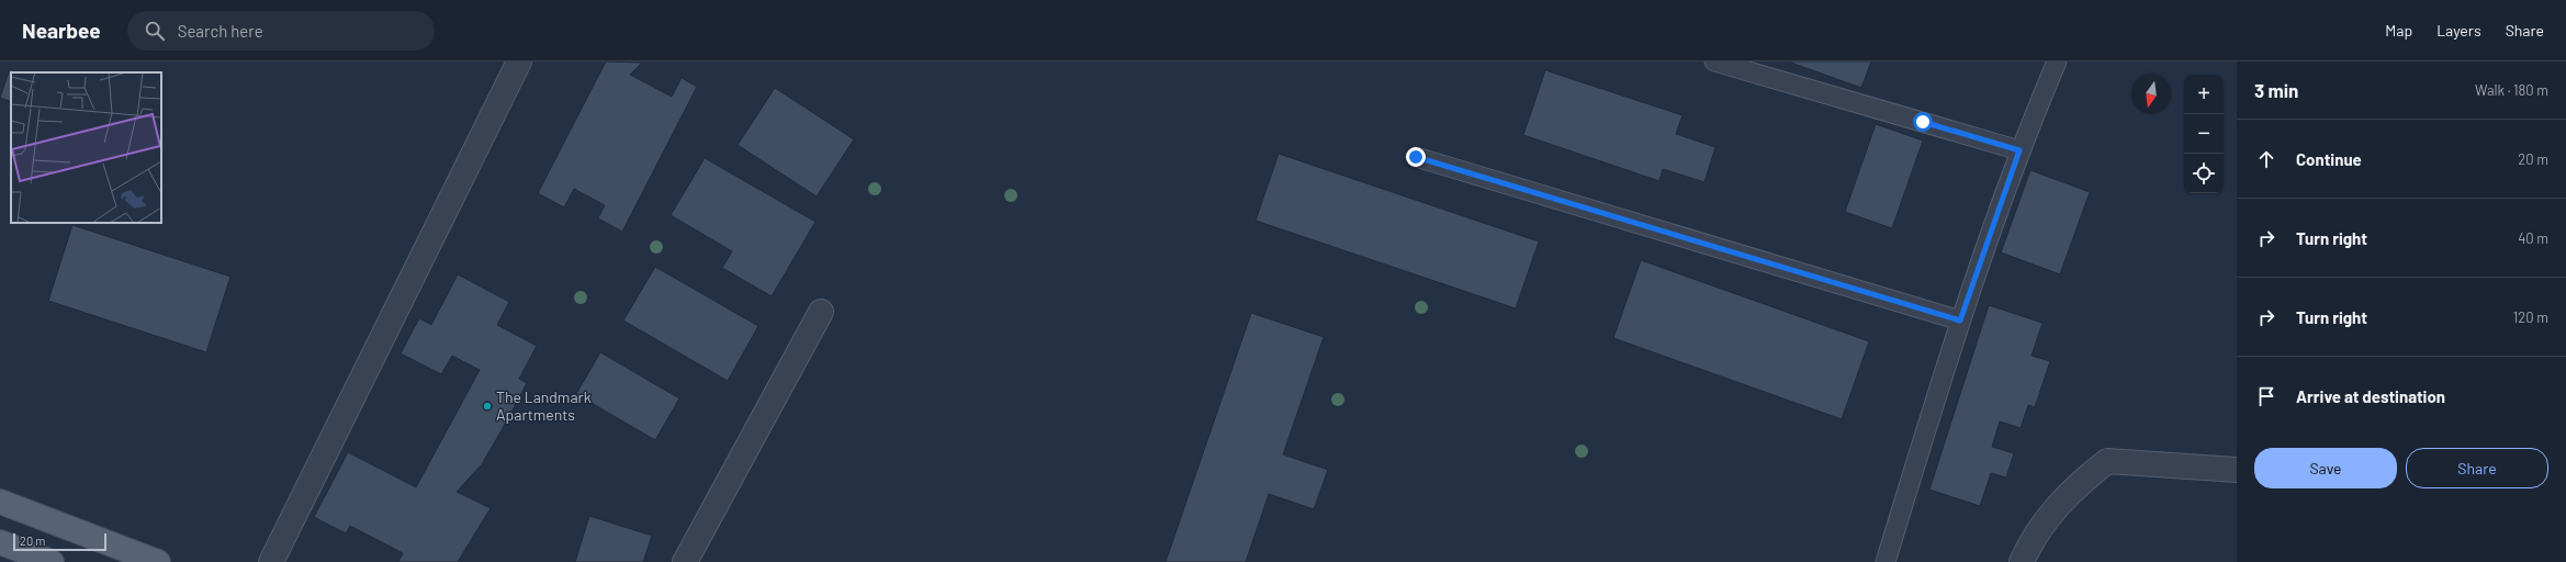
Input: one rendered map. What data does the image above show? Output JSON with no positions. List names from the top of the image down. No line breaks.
{"places":["The Landmark Apartments"],"scale_bar":"20 m","north":"bottom","page":{"header":"Nearbee","search":"Search here","nav":["Map","Layers","Share"],"heading":["3 min","Walk · 180 m"],"map_buttons":["+","−"],"list":[["Continue","20 m"],["Turn right","40 m"],["Turn right","120 m"],"Arrive at destination"],"buttons":["Save","Share"],"scale":"20 m"}}
